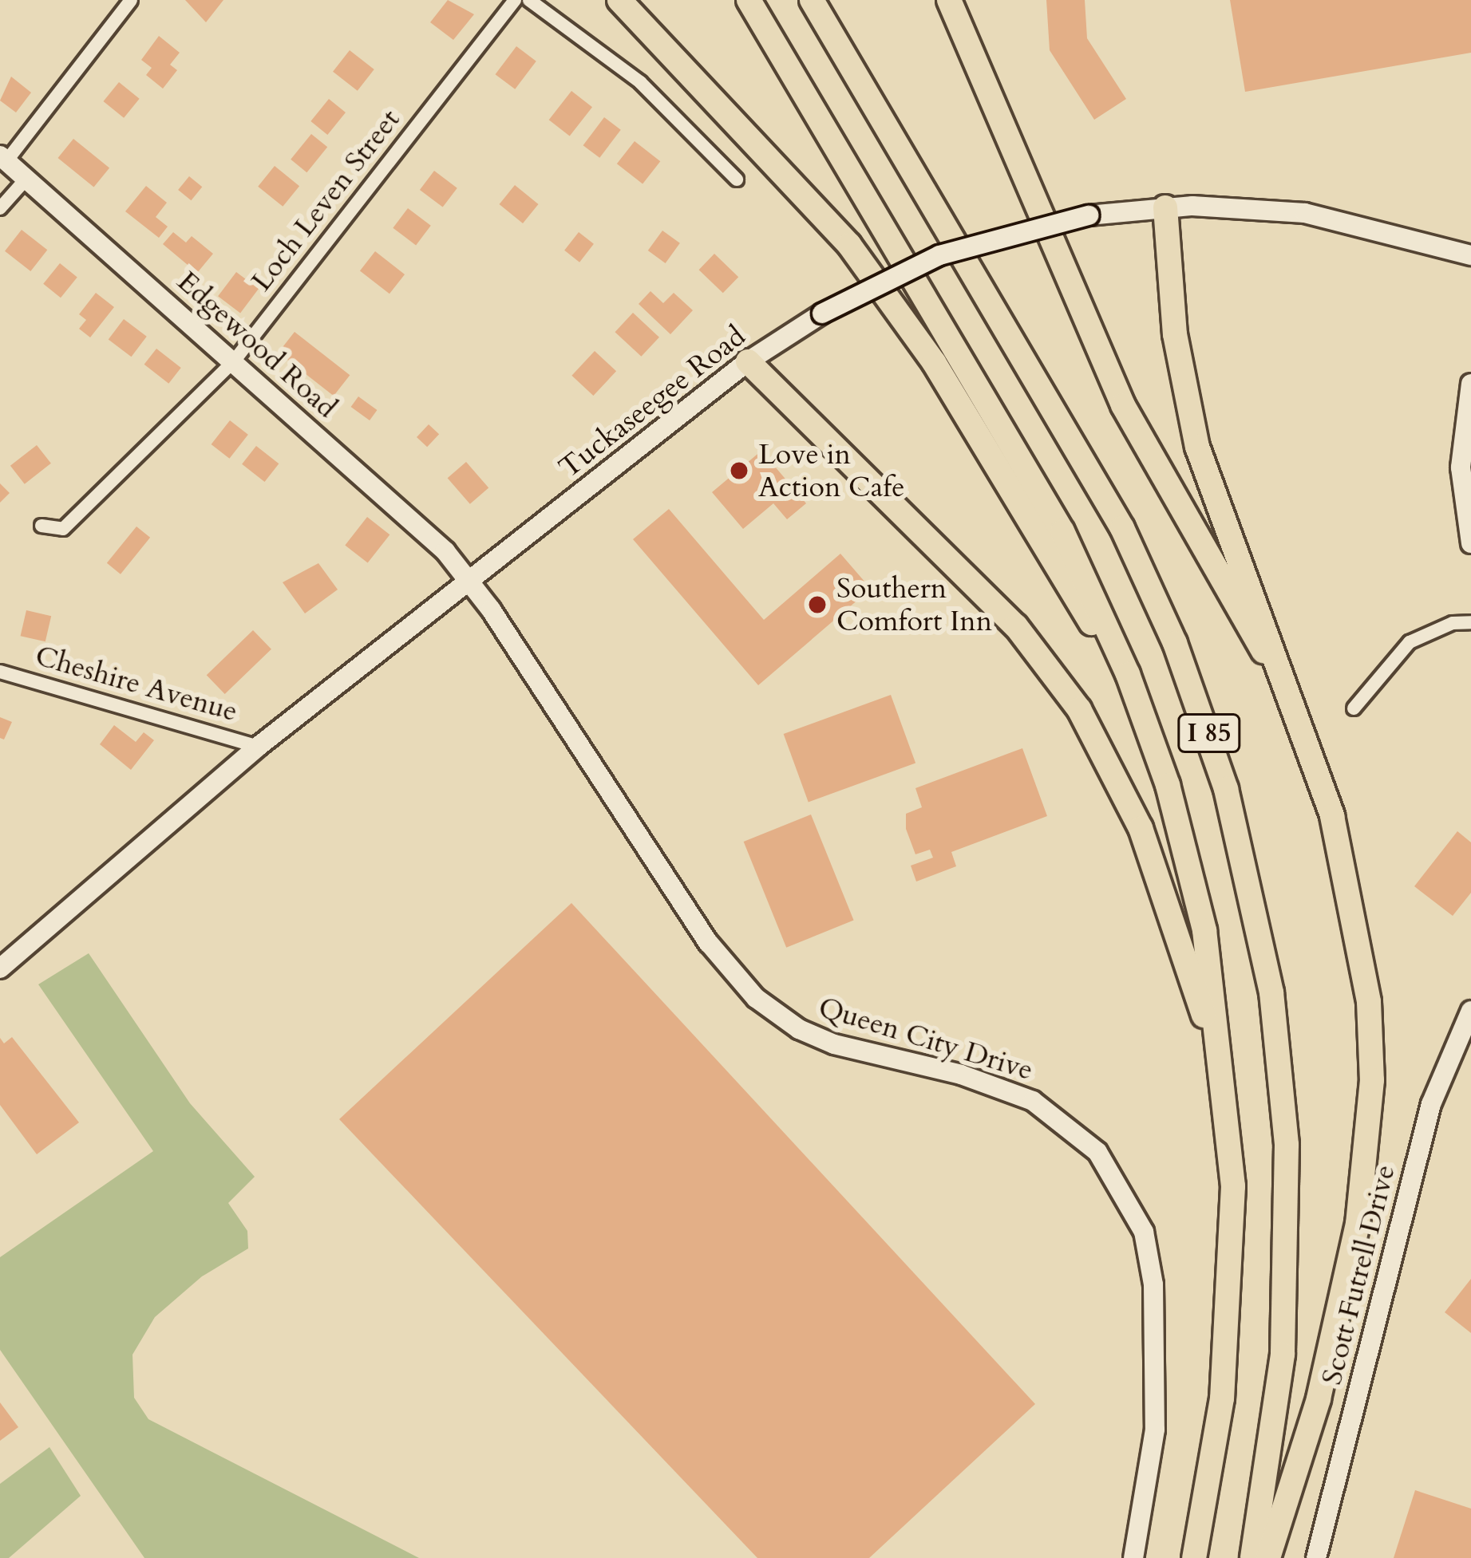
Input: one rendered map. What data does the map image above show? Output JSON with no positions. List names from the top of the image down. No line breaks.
{"streets":{"highway":["I 85"],"street":["Loch Leven Street","Edgewood Road","Tuckaseegee Road","Cheshire Avenue","Queen City Drive","Scott Futrell Drive"]},"crossings":[["Loch Leven Street","Edgewood Road"],["Edgewood Road","Tuckaseegee Road"],["Edgewood Road","Queen City Drive"],["Tuckaseegee Road","Cheshire Avenue"],["Tuckaseegee Road","Queen City Drive"]],"places":["Love in Action Cafe","Southern Comfort Inn"]}
